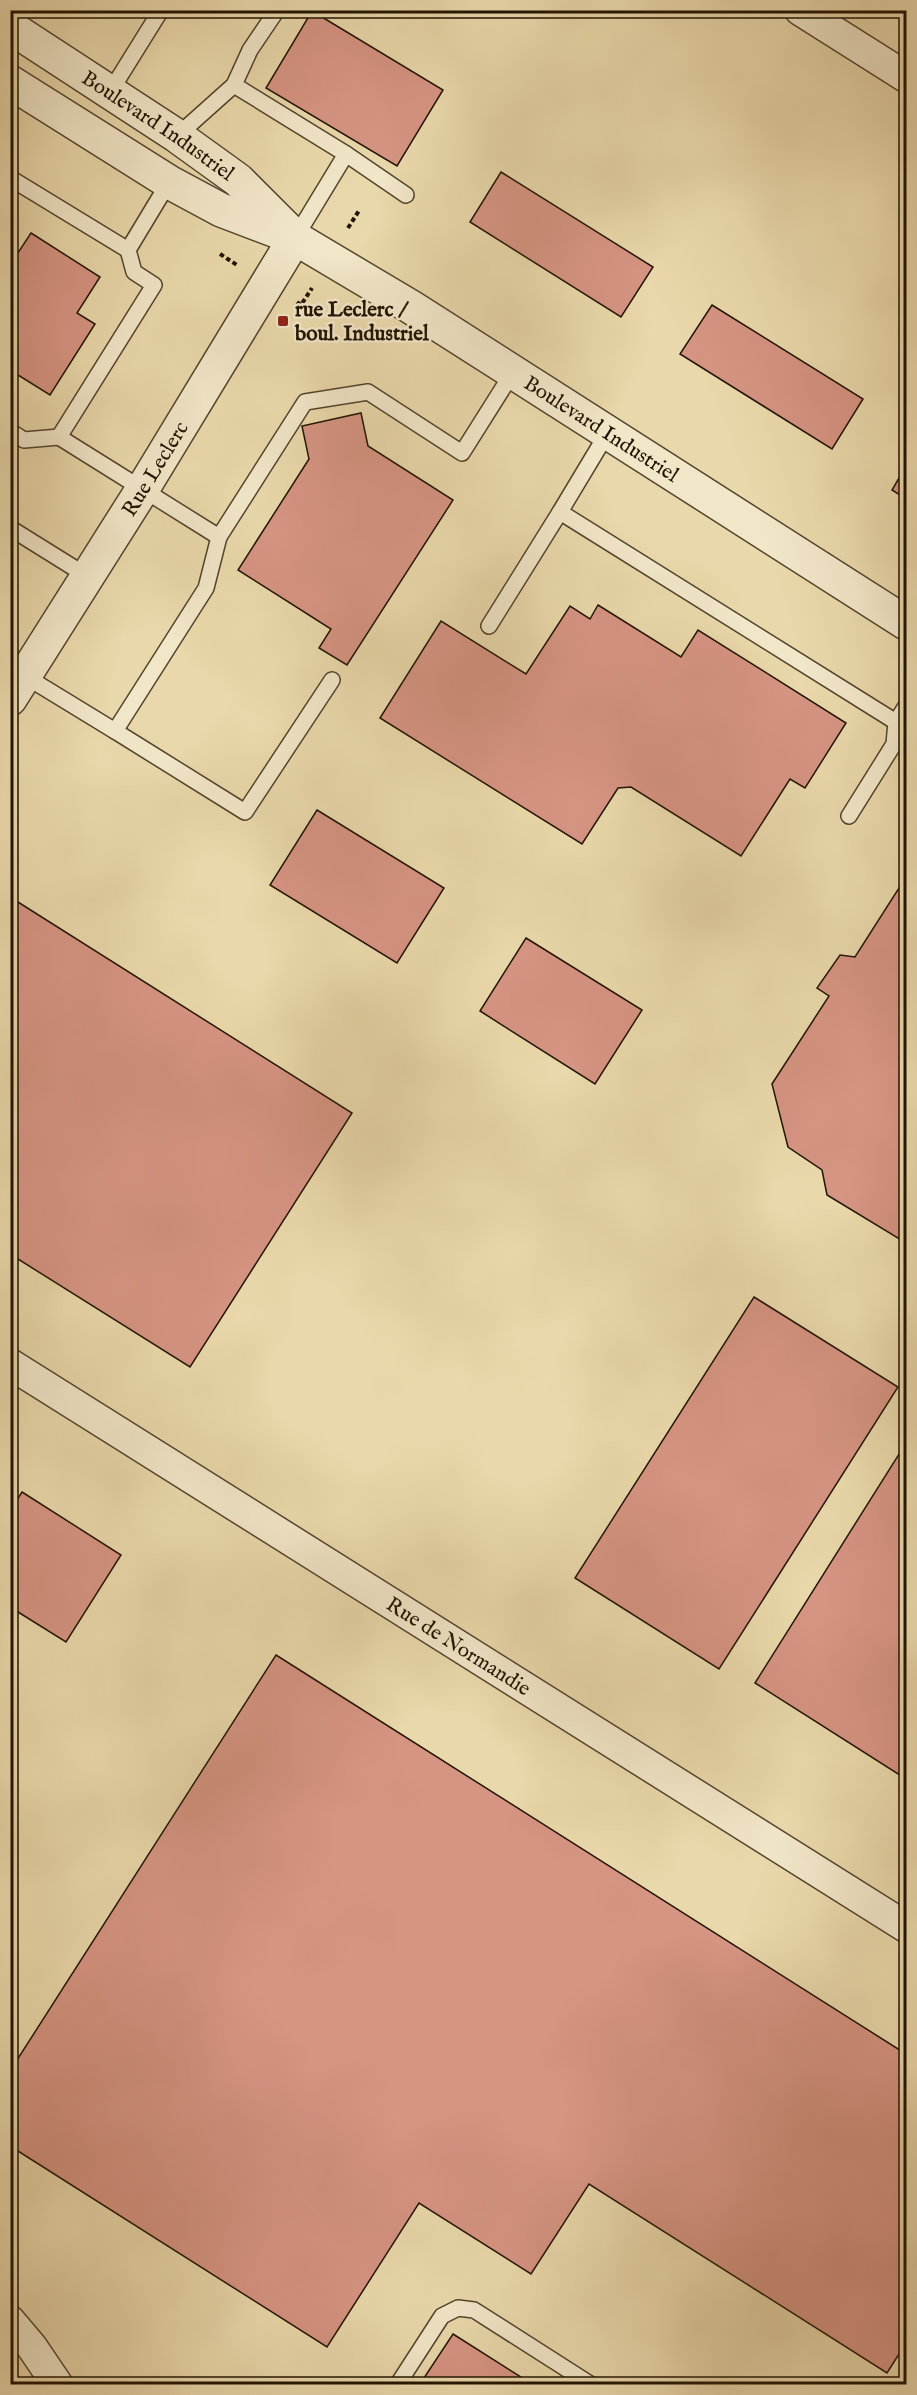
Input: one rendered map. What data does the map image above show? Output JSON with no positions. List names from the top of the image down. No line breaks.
{"streets":{"street":["Boulevard Industriel","Rue Leclerc","Rue de Normandie"]},"crossings":[["Boulevard Industriel","Rue Leclerc"]],"places":{"transit":["rue Leclerc / boul. Industriel"]}}
